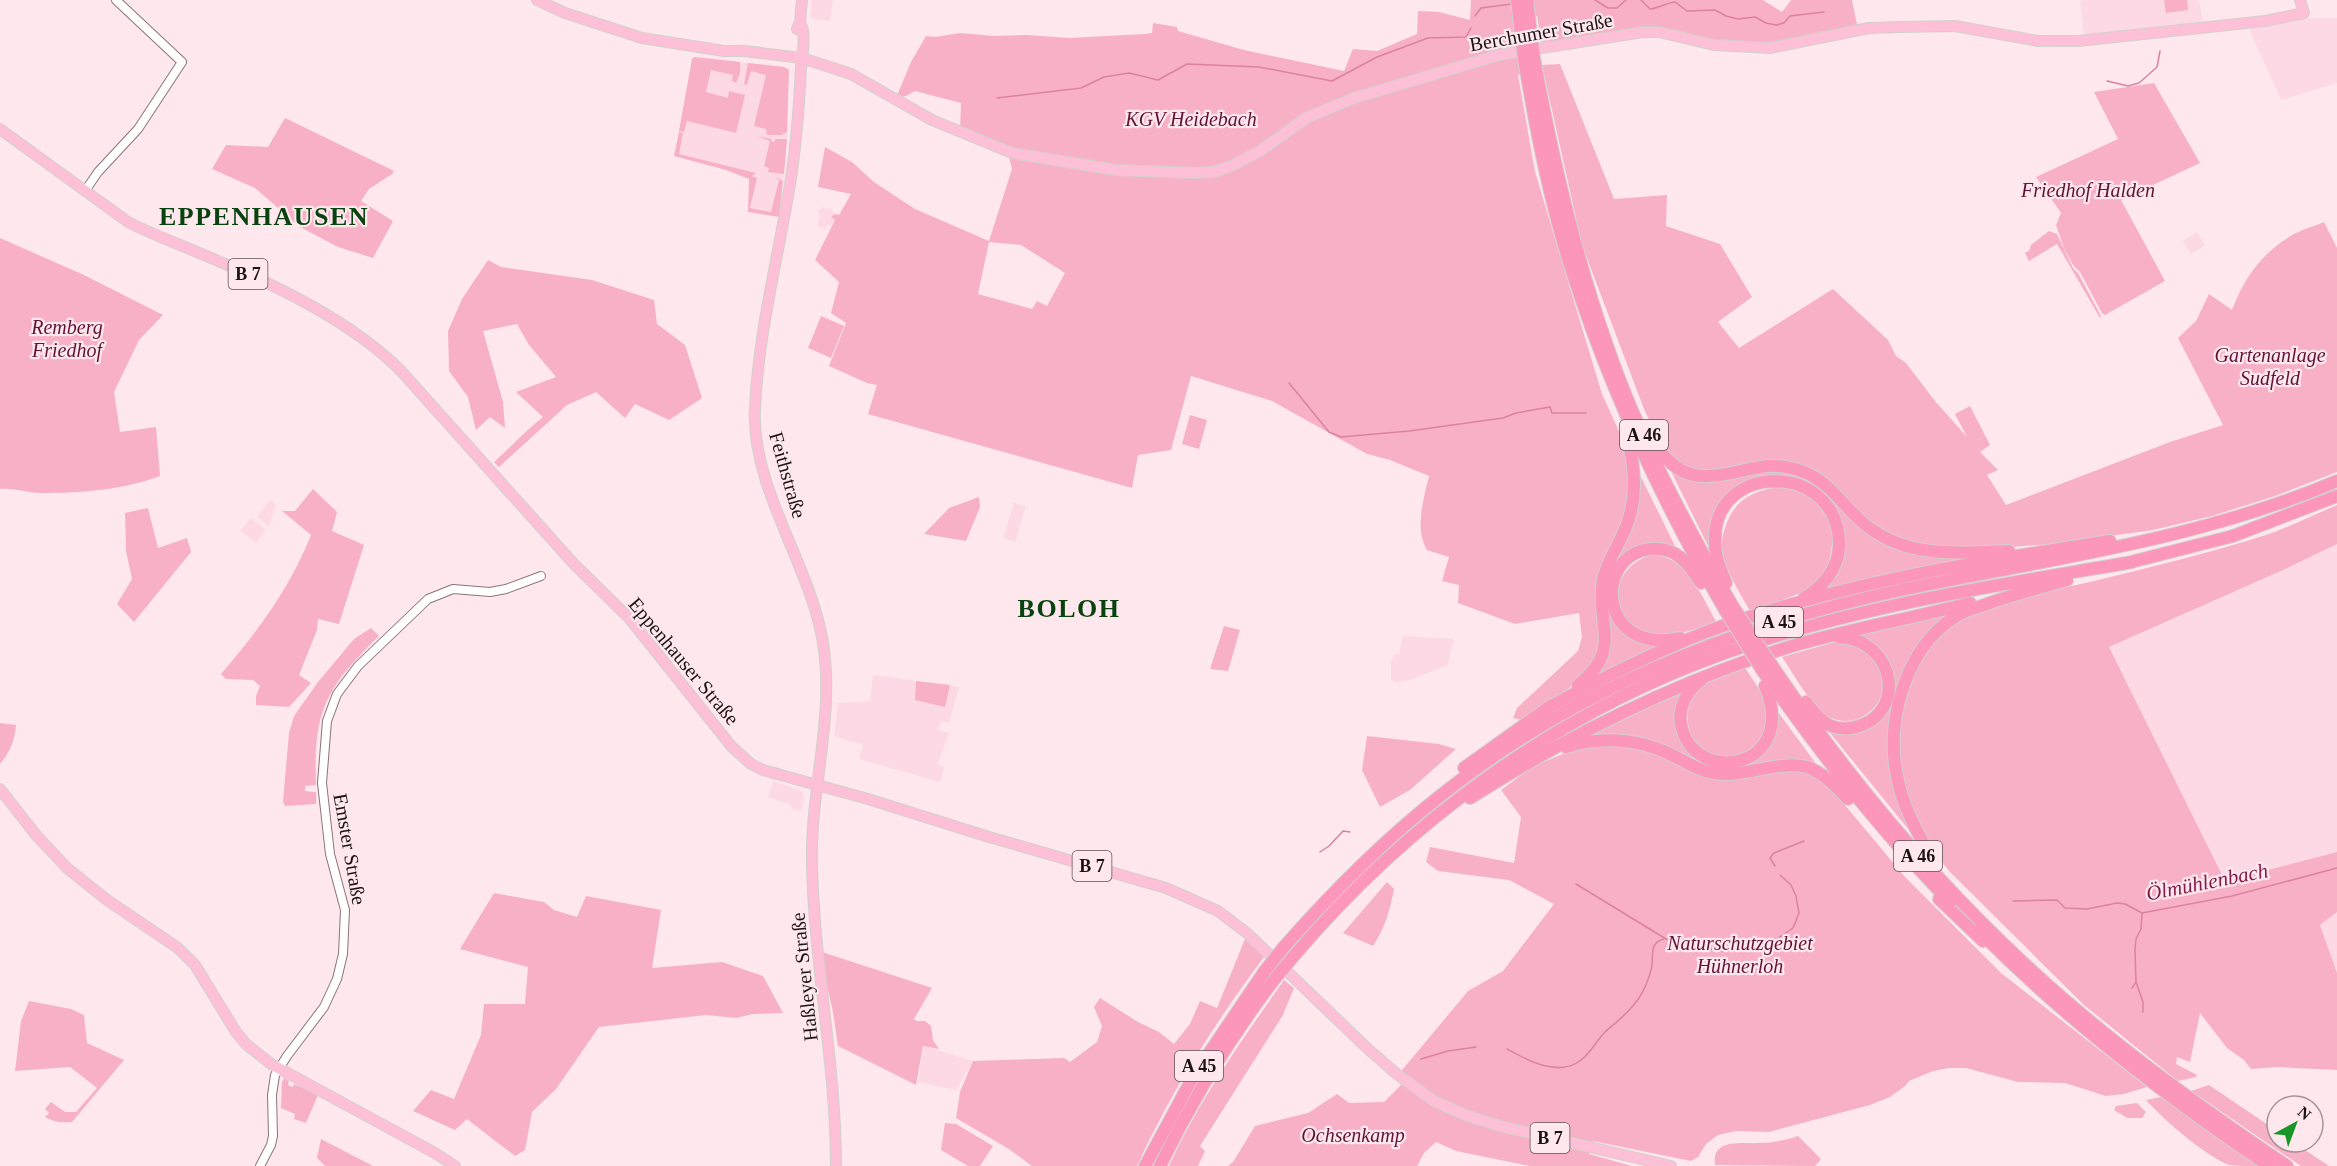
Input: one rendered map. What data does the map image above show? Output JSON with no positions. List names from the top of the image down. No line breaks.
{"streets":{"highway":["A 46","A 45"],"main road":["Berchumer Straße","B 7","Feithstraße","Eppenhauser Straße","Haßleyer Straße"],"street":["Emster Straße"]},"crossings":[["Berchumer Straße","Feithstraße"],["B 7","Eppenhauser Straße"],["Feithstraße","Eppenhauser Straße"],["Feithstraße","Haßleyer Straße"],["Eppenhauser Straße","Haßleyer Straße"]],"districts":["EPPENHAUSEN","BOLOH"],"water":["Ölmühlenbach"],"parks":["KGV Heidebach","Friedhof Halden","Remberg Friedhof","Gartenanlage Sudfeld","Naturschutzgebiet Hühnerloh","Ochsenkamp"],"north":"top right"}
